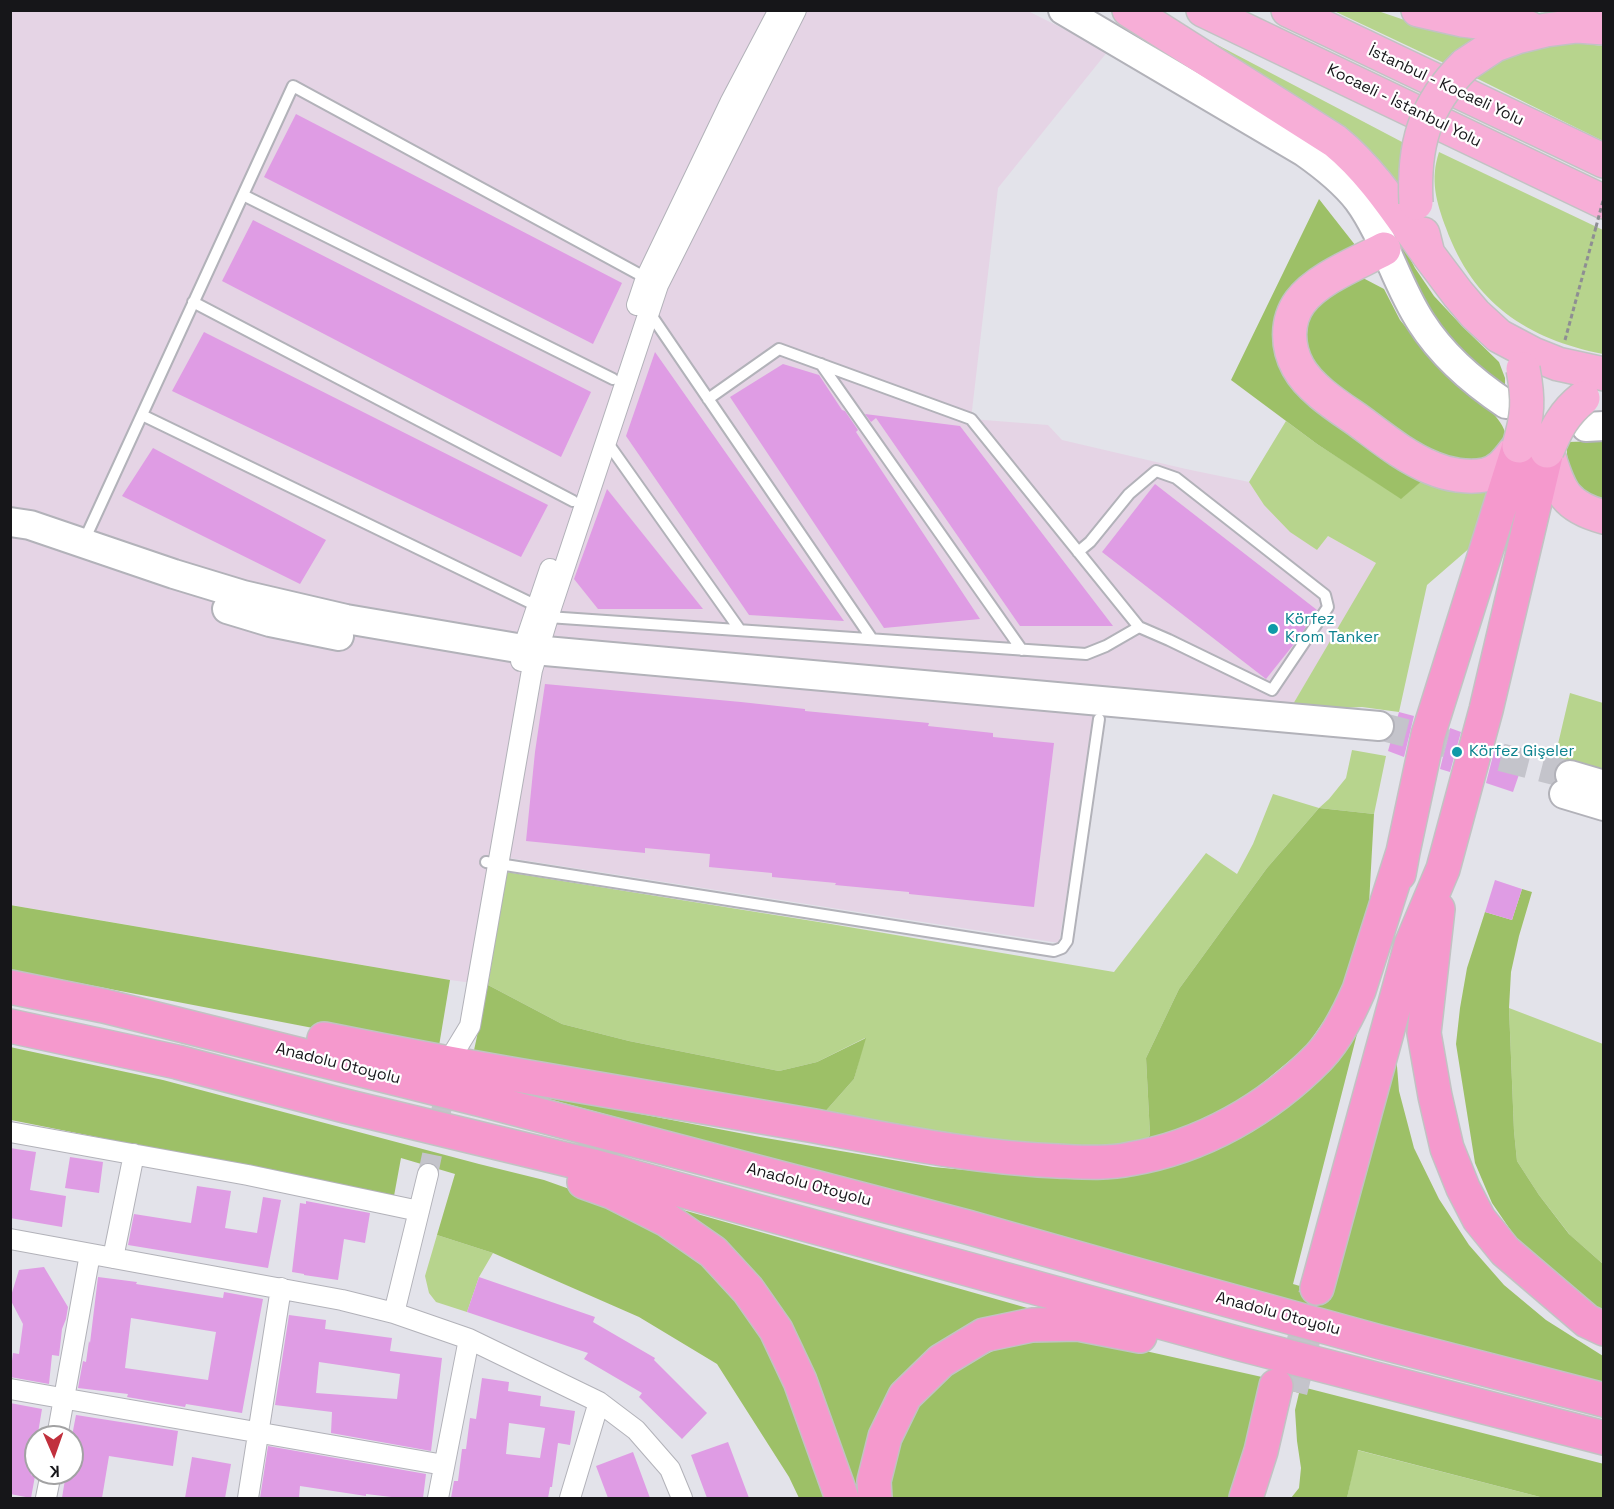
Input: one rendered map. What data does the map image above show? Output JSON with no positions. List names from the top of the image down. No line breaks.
{"streets":{"highway":["İstanbul - Kocaeli Yolu","Kocaeli - İstanbul Yolu","Anadolu Otoyolu"]},"places":["Körfez Krom Tanker","Körfez Gişeler"],"north":"bottom"}
